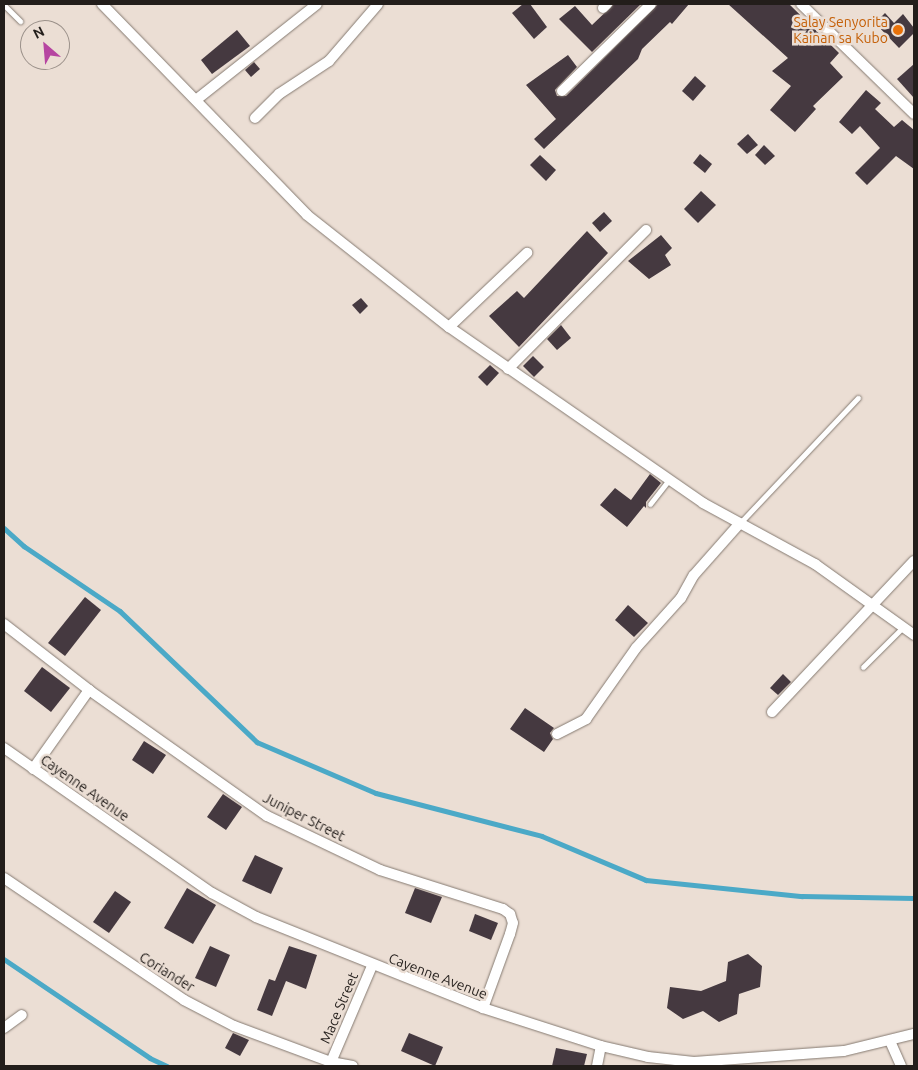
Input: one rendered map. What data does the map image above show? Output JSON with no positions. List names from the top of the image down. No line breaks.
{"streets":{"street":["Cayenne Avenue","Juniper Street","Coriander","Mace Street"]},"crossings":[["Cayenne Avenue","Juniper Street"],["Cayenne Avenue","Mace Street"],["Coriander","Mace Street"]],"places":["Salay Senyorita Kainan sa Kubo"],"north":"top left"}
